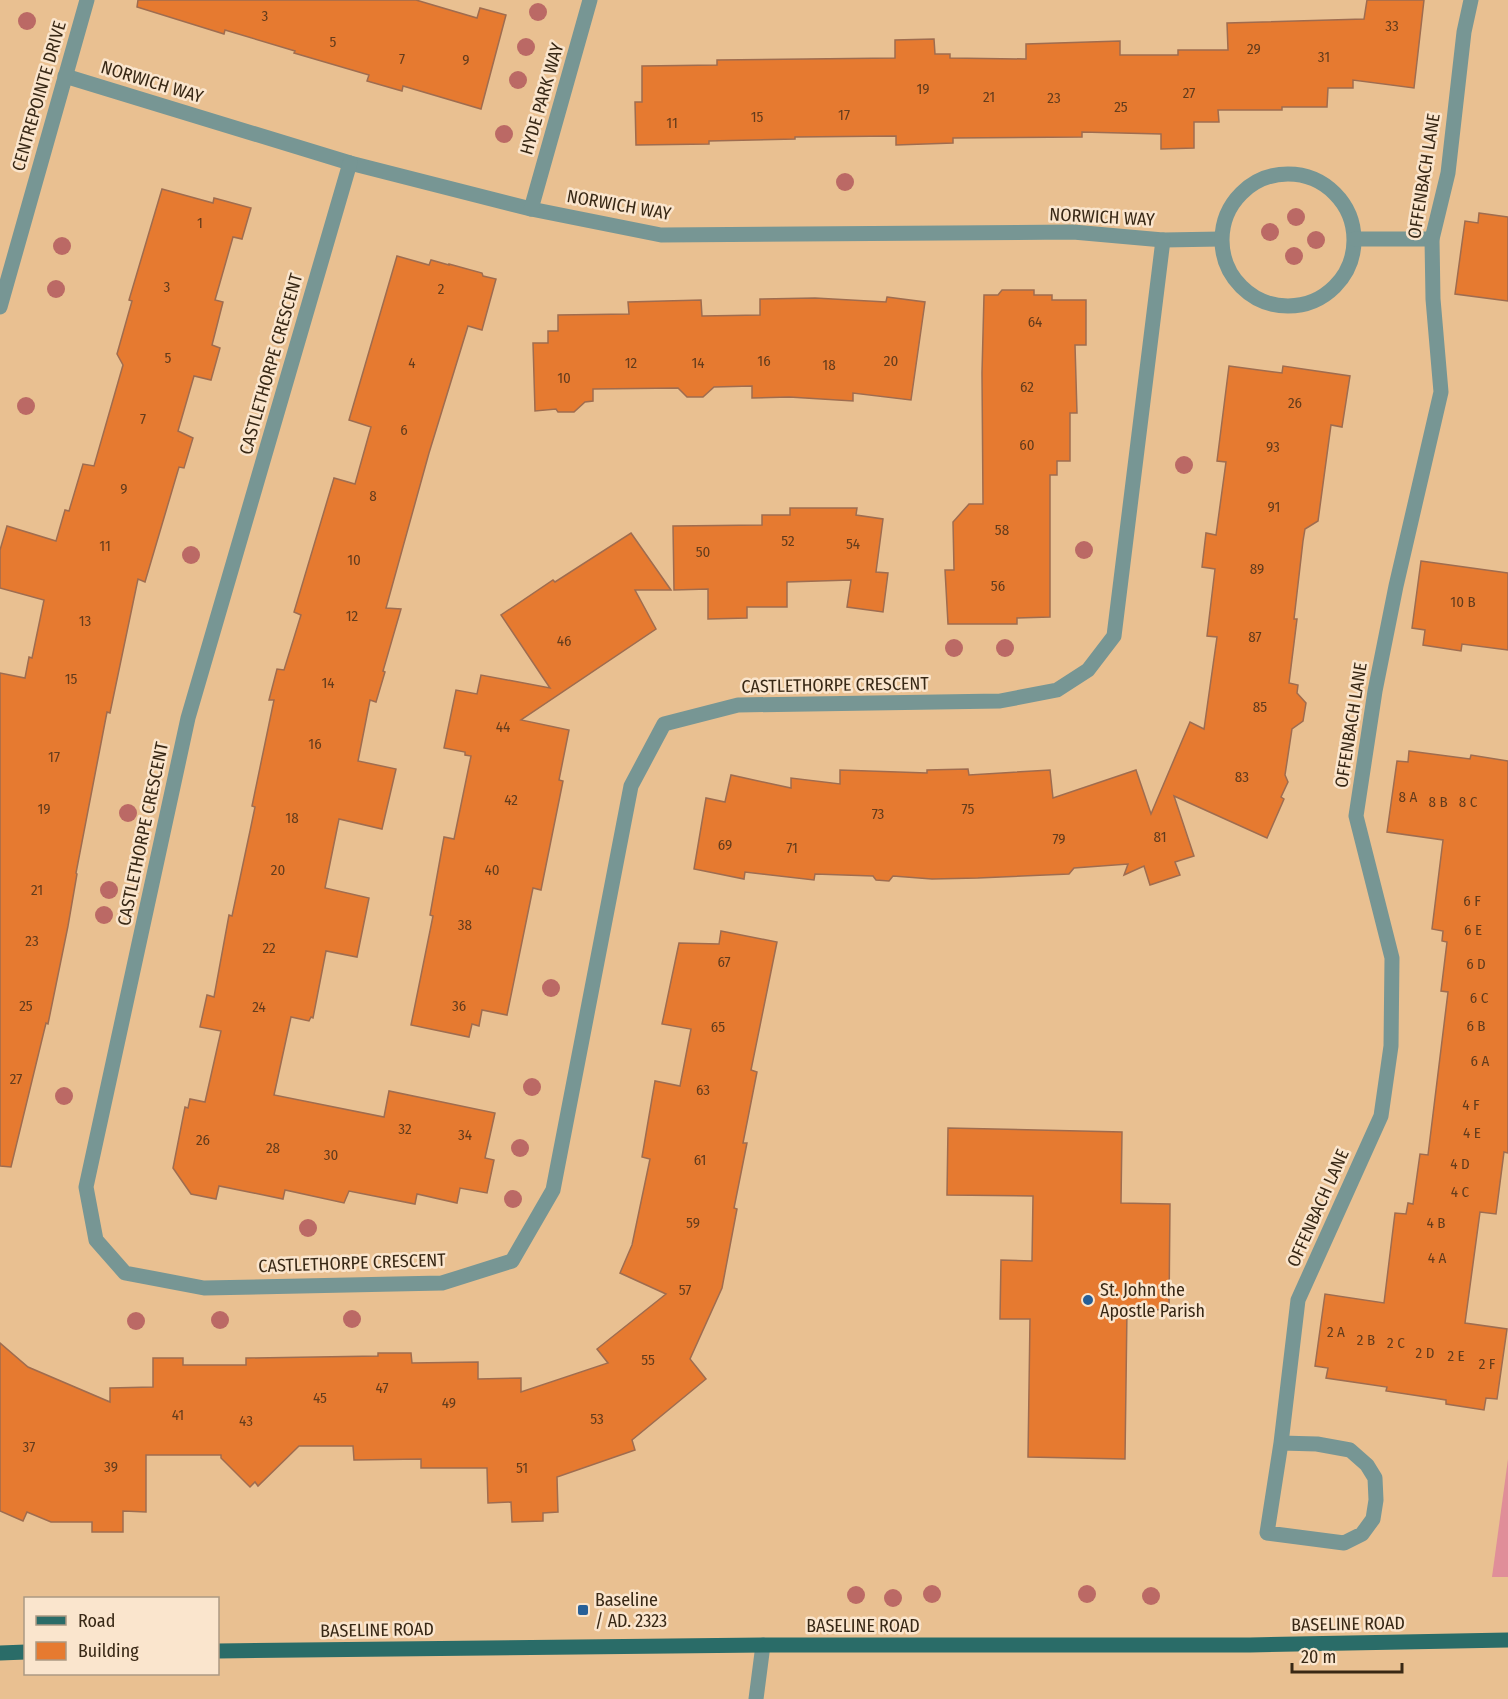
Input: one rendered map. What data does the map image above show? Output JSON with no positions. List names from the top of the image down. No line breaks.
{"streets":{"main road":["BASELINE ROAD"],"street":["NORWICH WAY","CENTREPOINTE DRIVE","HYDE PARK WAY","OFFENBACH LANE","CASTLETHORPE CRESCENT"]},"crossings":[["NORWICH WAY","CENTREPOINTE DRIVE"],["NORWICH WAY","HYDE PARK WAY"],["NORWICH WAY","CASTLETHORPE CRESCENT"]],"places":{"other":["St. John the Apostle Parish"],"transit":["Baseline / AD. 2323"]},"house_numbers":["3","33","5","29","31","7","9","19","27","21","23","25","17","15","11","1","3","2","64","5","16","20","4","12","14","18","10","62","26","7","6","60","93","9","8","91","58","52","54","11","50","10","89","56","10 B","12","13","87","46","15","14","85","44","16","17","83","8 A","42","8 B","8 C","19","75","73","18","81","79","69","71","20","40","21","6 F","38","6 E","23","22","67","6 D","6 C","25","36","24","6 B","65","6 A","27","63","4 F","32","4 E","34","26","28","30","61","4 D","4 C","59","4 B","4 A","57","2 A","2 B","2 C","2 D","2 E","55","2 F","47","45","49","41","53","43","37","39","51"],"legend":["Road","Building"],"scale_bar":"20 m"}
